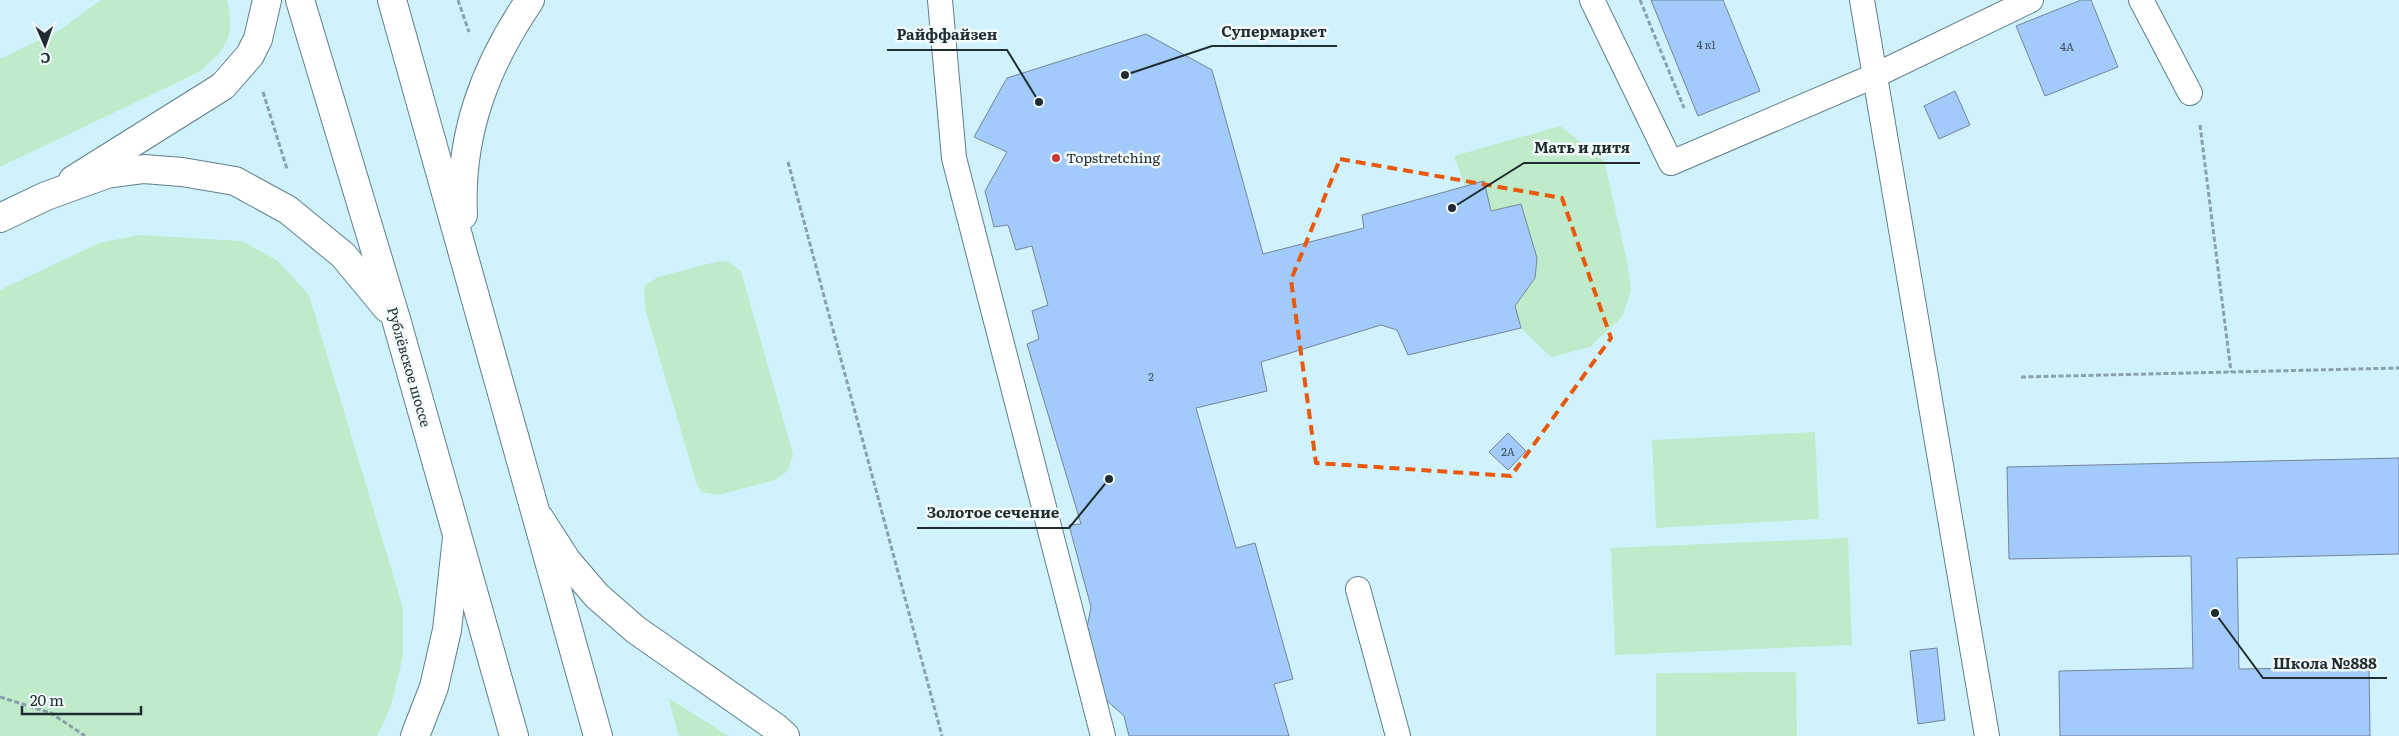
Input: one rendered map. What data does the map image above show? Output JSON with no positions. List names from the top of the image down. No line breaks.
{"streets":{"main road":["Рублёвское шоссе"]},"places":["Супермаркет","Райффайзен","Topstretching","Мать и дитя","Золотое сечение","Школа №888"],"house_numbers":["4 к1","4А","2","2А"],"scale_bar":"20 m","north":"bottom"}
